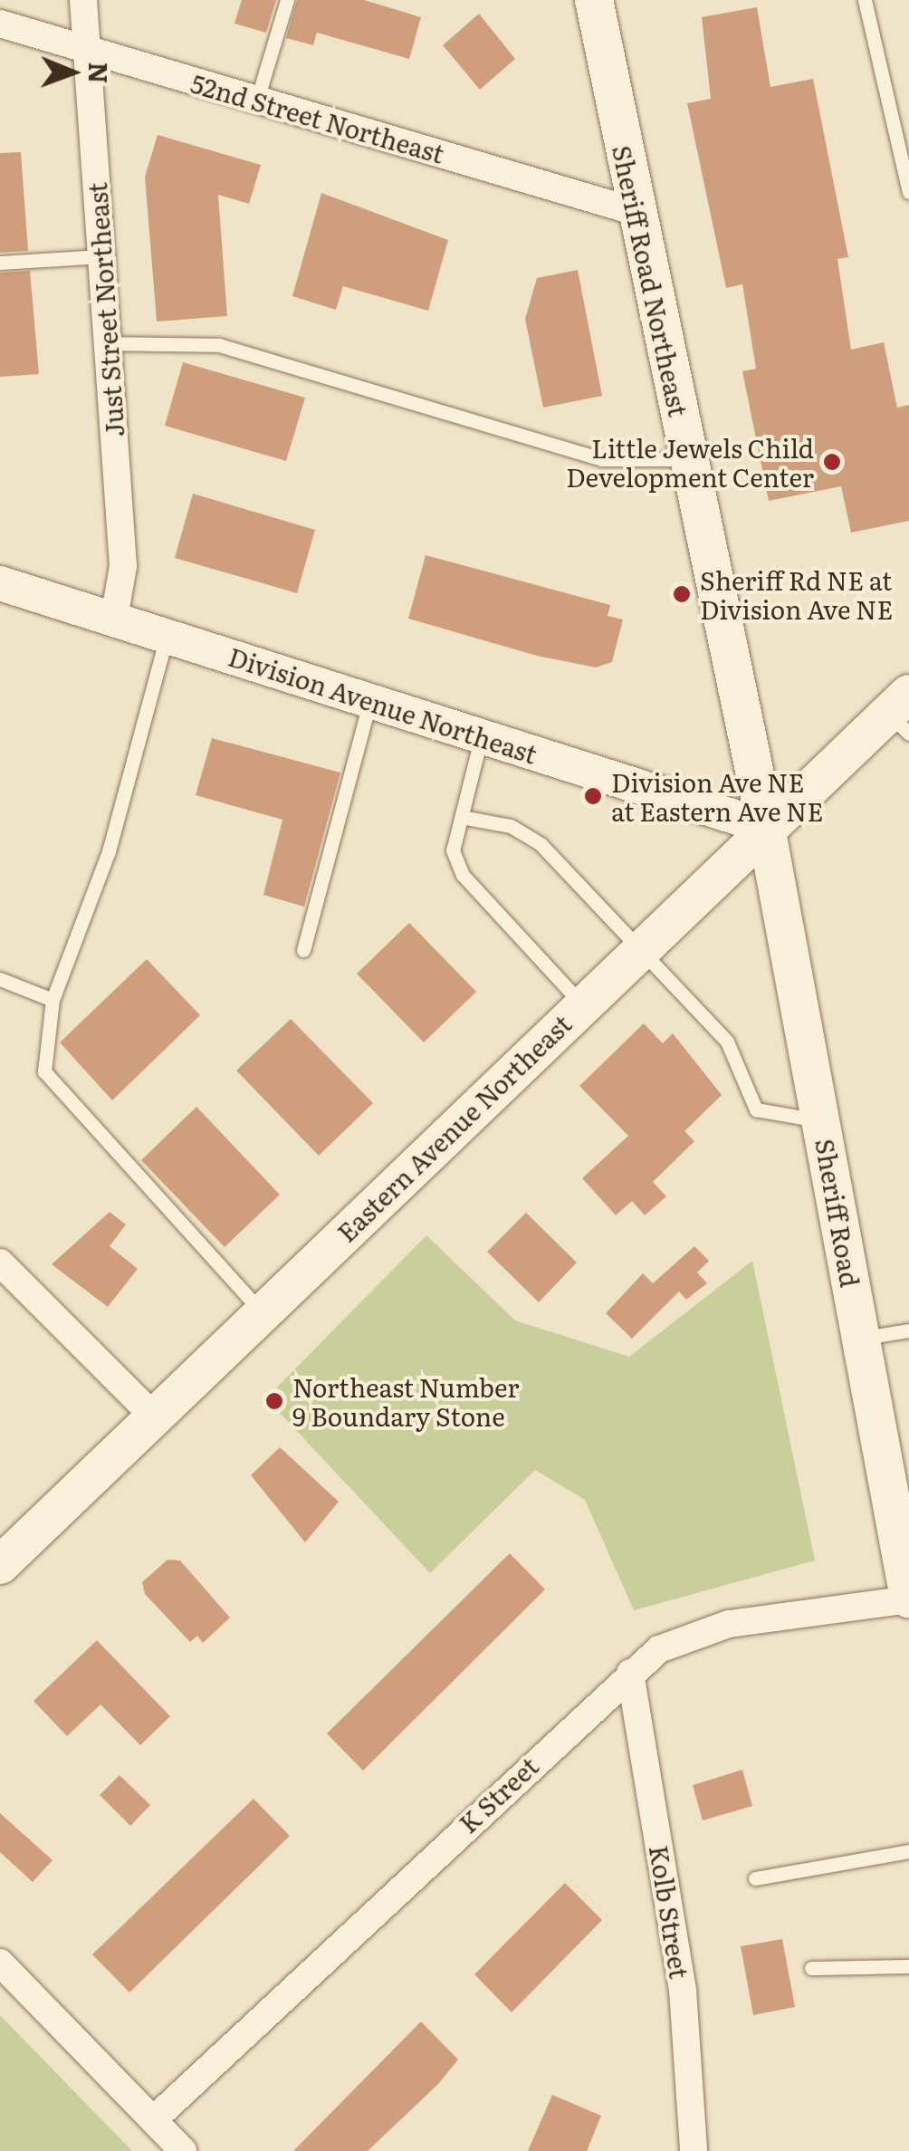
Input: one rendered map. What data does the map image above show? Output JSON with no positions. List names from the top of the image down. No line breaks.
{"streets":{"main road":["Sheriff Road Northeast","Eastern Avenue Northeast","Sheriff Road"],"street":["52nd Street Northeast","Just Street Northeast","Division Avenue Northeast","K Street","Kolb Street"]},"crossings":[["52nd Street Northeast","Sheriff Road Northeast"],["52nd Street Northeast","Just Street Northeast"],["Sheriff Road Northeast","Division Avenue Northeast"],["Sheriff Road Northeast","Eastern Avenue Northeast"],["Sheriff Road Northeast","Sheriff Road"],["Just Street Northeast","Division Avenue Northeast"],["Division Avenue Northeast","Eastern Avenue Northeast"],["Division Avenue Northeast","Sheriff Road"],["Eastern Avenue Northeast","Sheriff Road"],["Sheriff Road","K Street"],["K Street","Kolb Street"]],"places":["Little Jewels Child Development Center","Sheriff Rd NE at Division Ave NE","Division Ave NE at Eastern Ave NE","Northeast Number 9 Boundary Stone"],"north":"right"}
